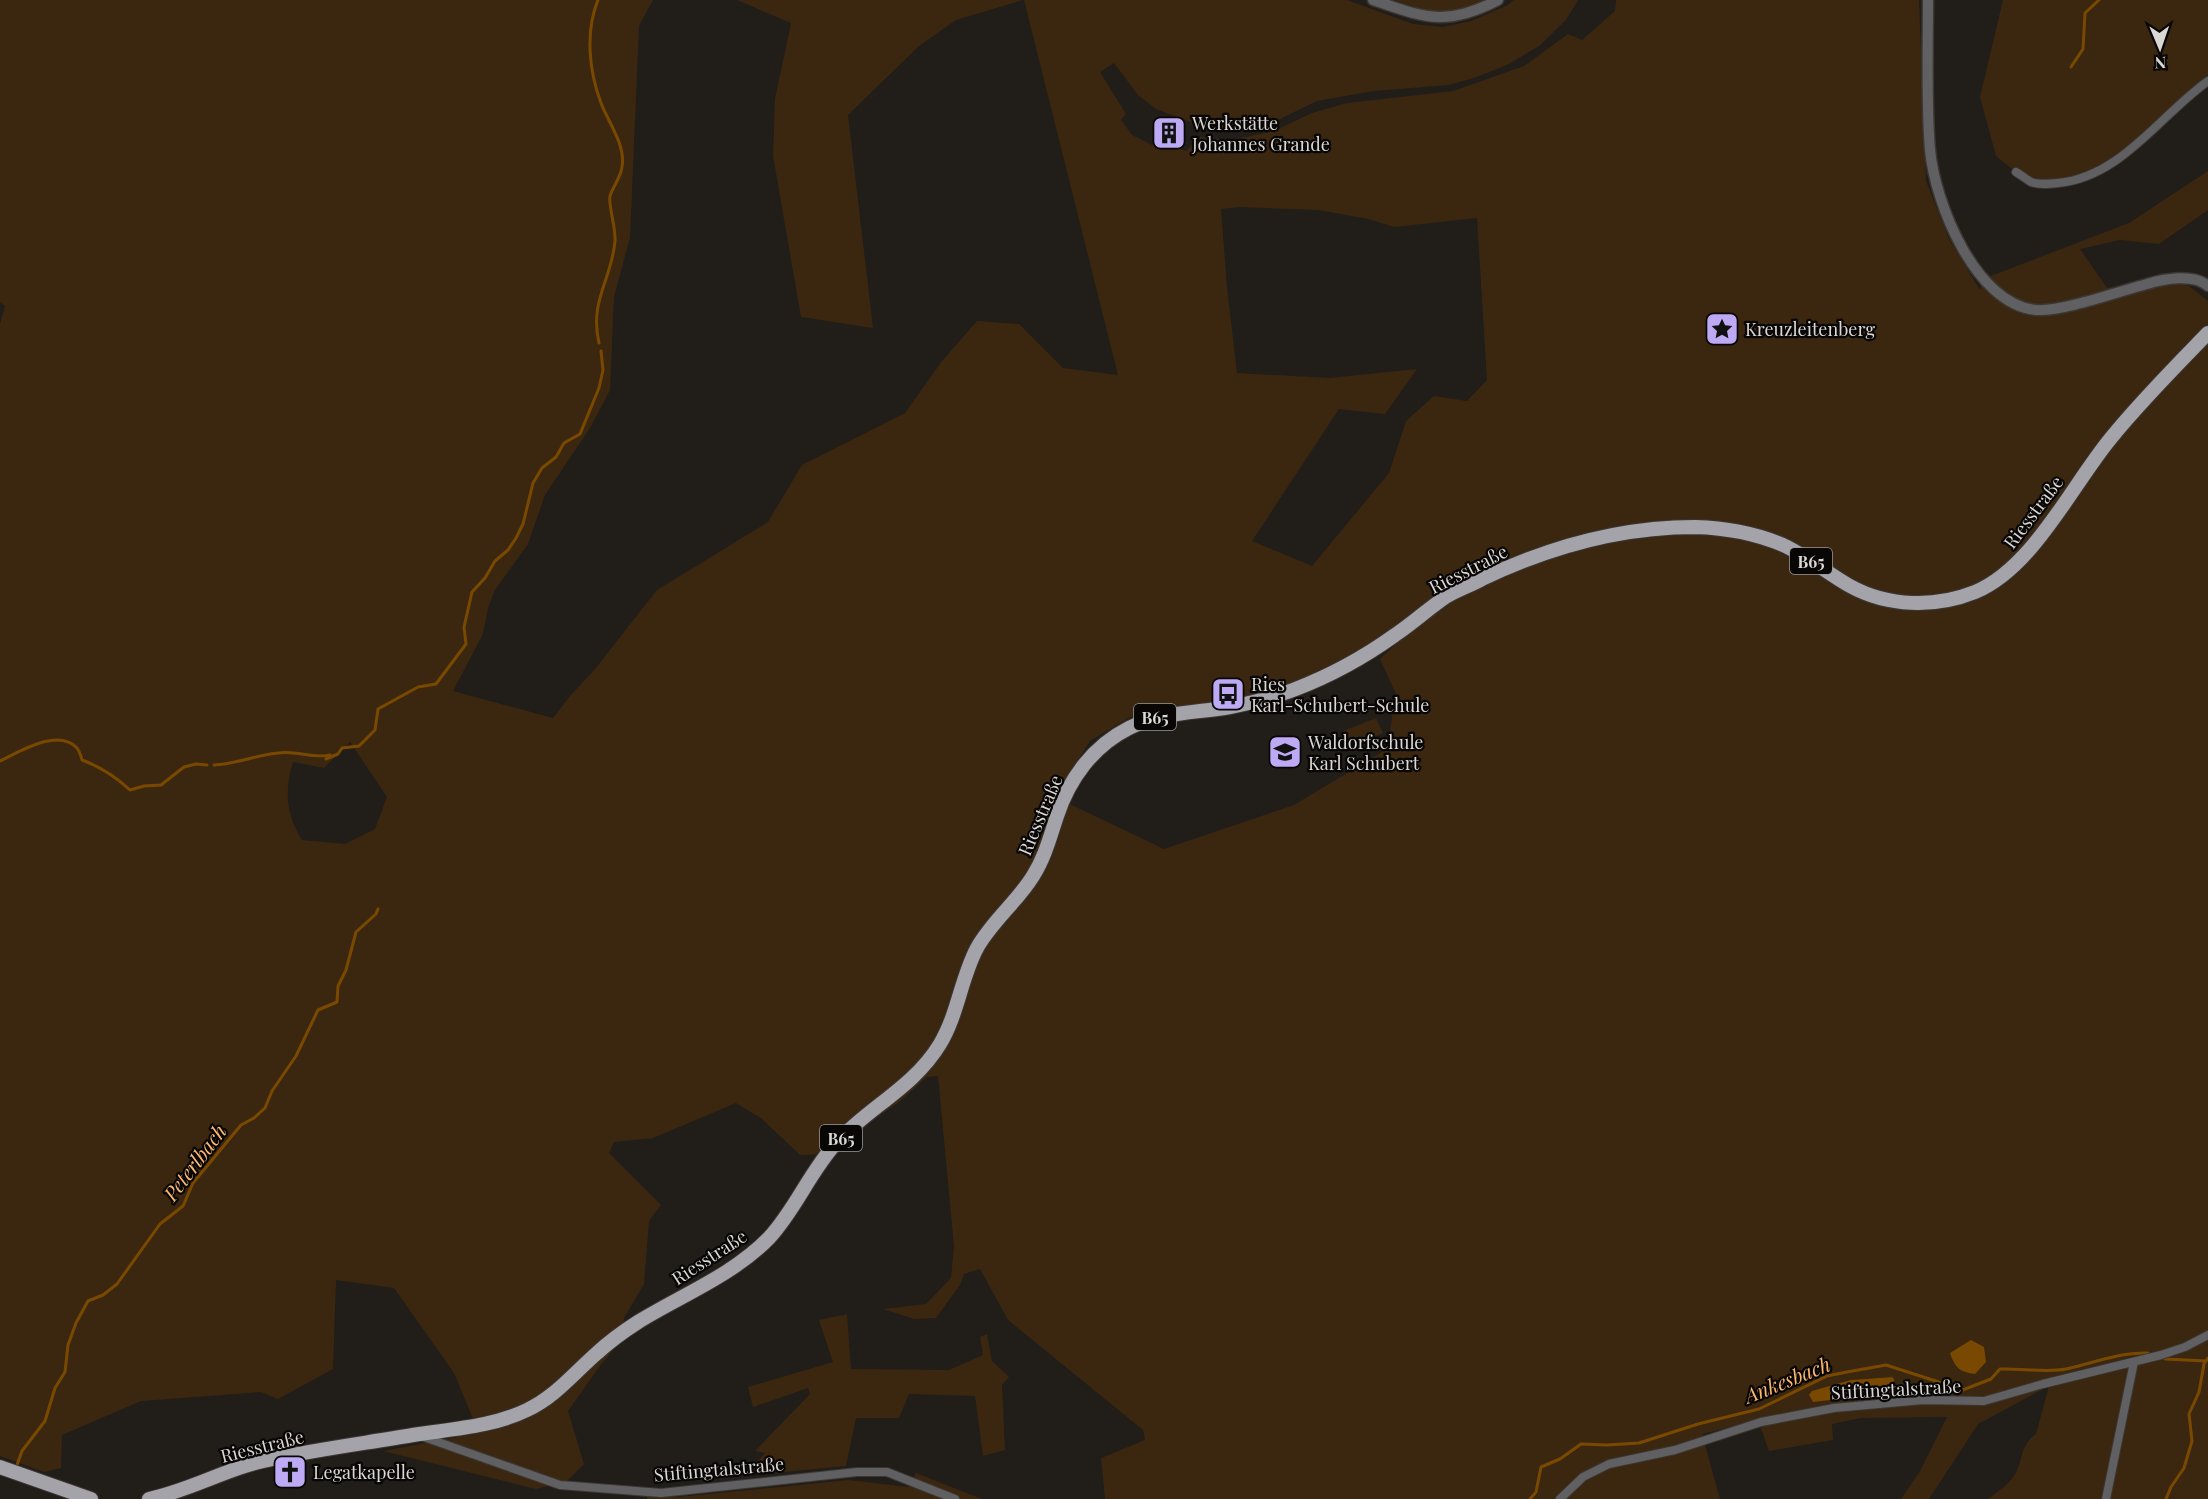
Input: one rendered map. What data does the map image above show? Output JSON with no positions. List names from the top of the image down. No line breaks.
{"streets":{"main road":["Riesstraße","B65"],"street":["Stiftingtalstraße"]},"crossings":[["Riesstraße","Stiftingtalstraße"]],"water":["Peterlbach","Ankesbach"],"places":{"building":["Werkstätte Johannes Grande"],"place":["Kreuzleitenberg"],"bus stop":["Ries Karl-Schubert-Schule"],"school or university":["Waldorfschule Karl Schubert"],"church":["Legatkapelle"]},"north":"bottom"}
